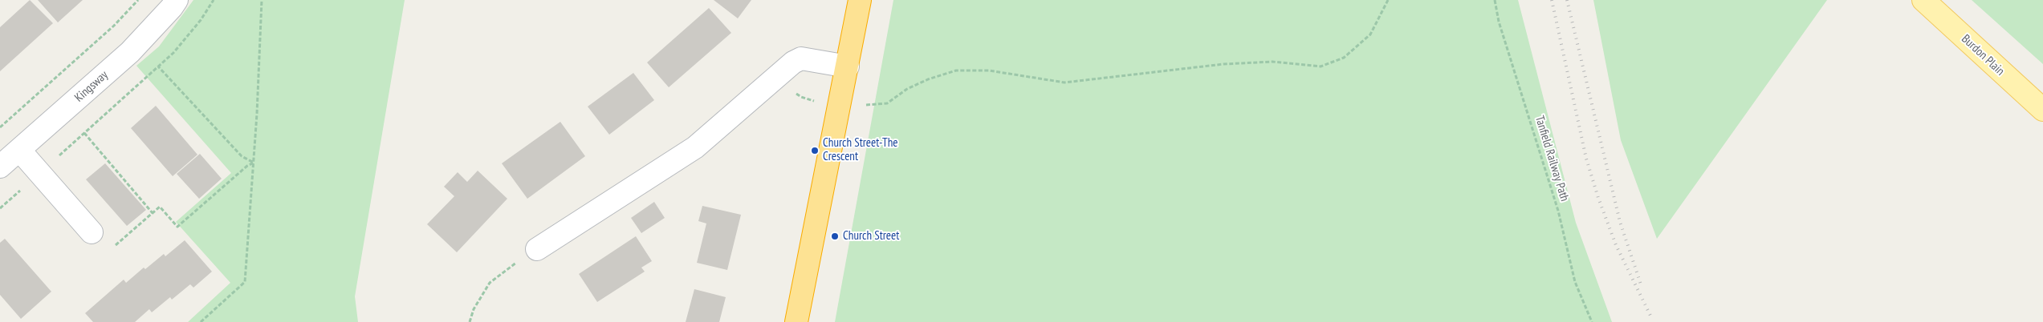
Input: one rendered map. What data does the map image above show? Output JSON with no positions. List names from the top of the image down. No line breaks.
{"streets":{"main road":["Burdon Plain"],"street":["Kingsway"],"path":["Tanfield Railway Path"]},"places":["Church Street-The Crescent","Church Street"]}
